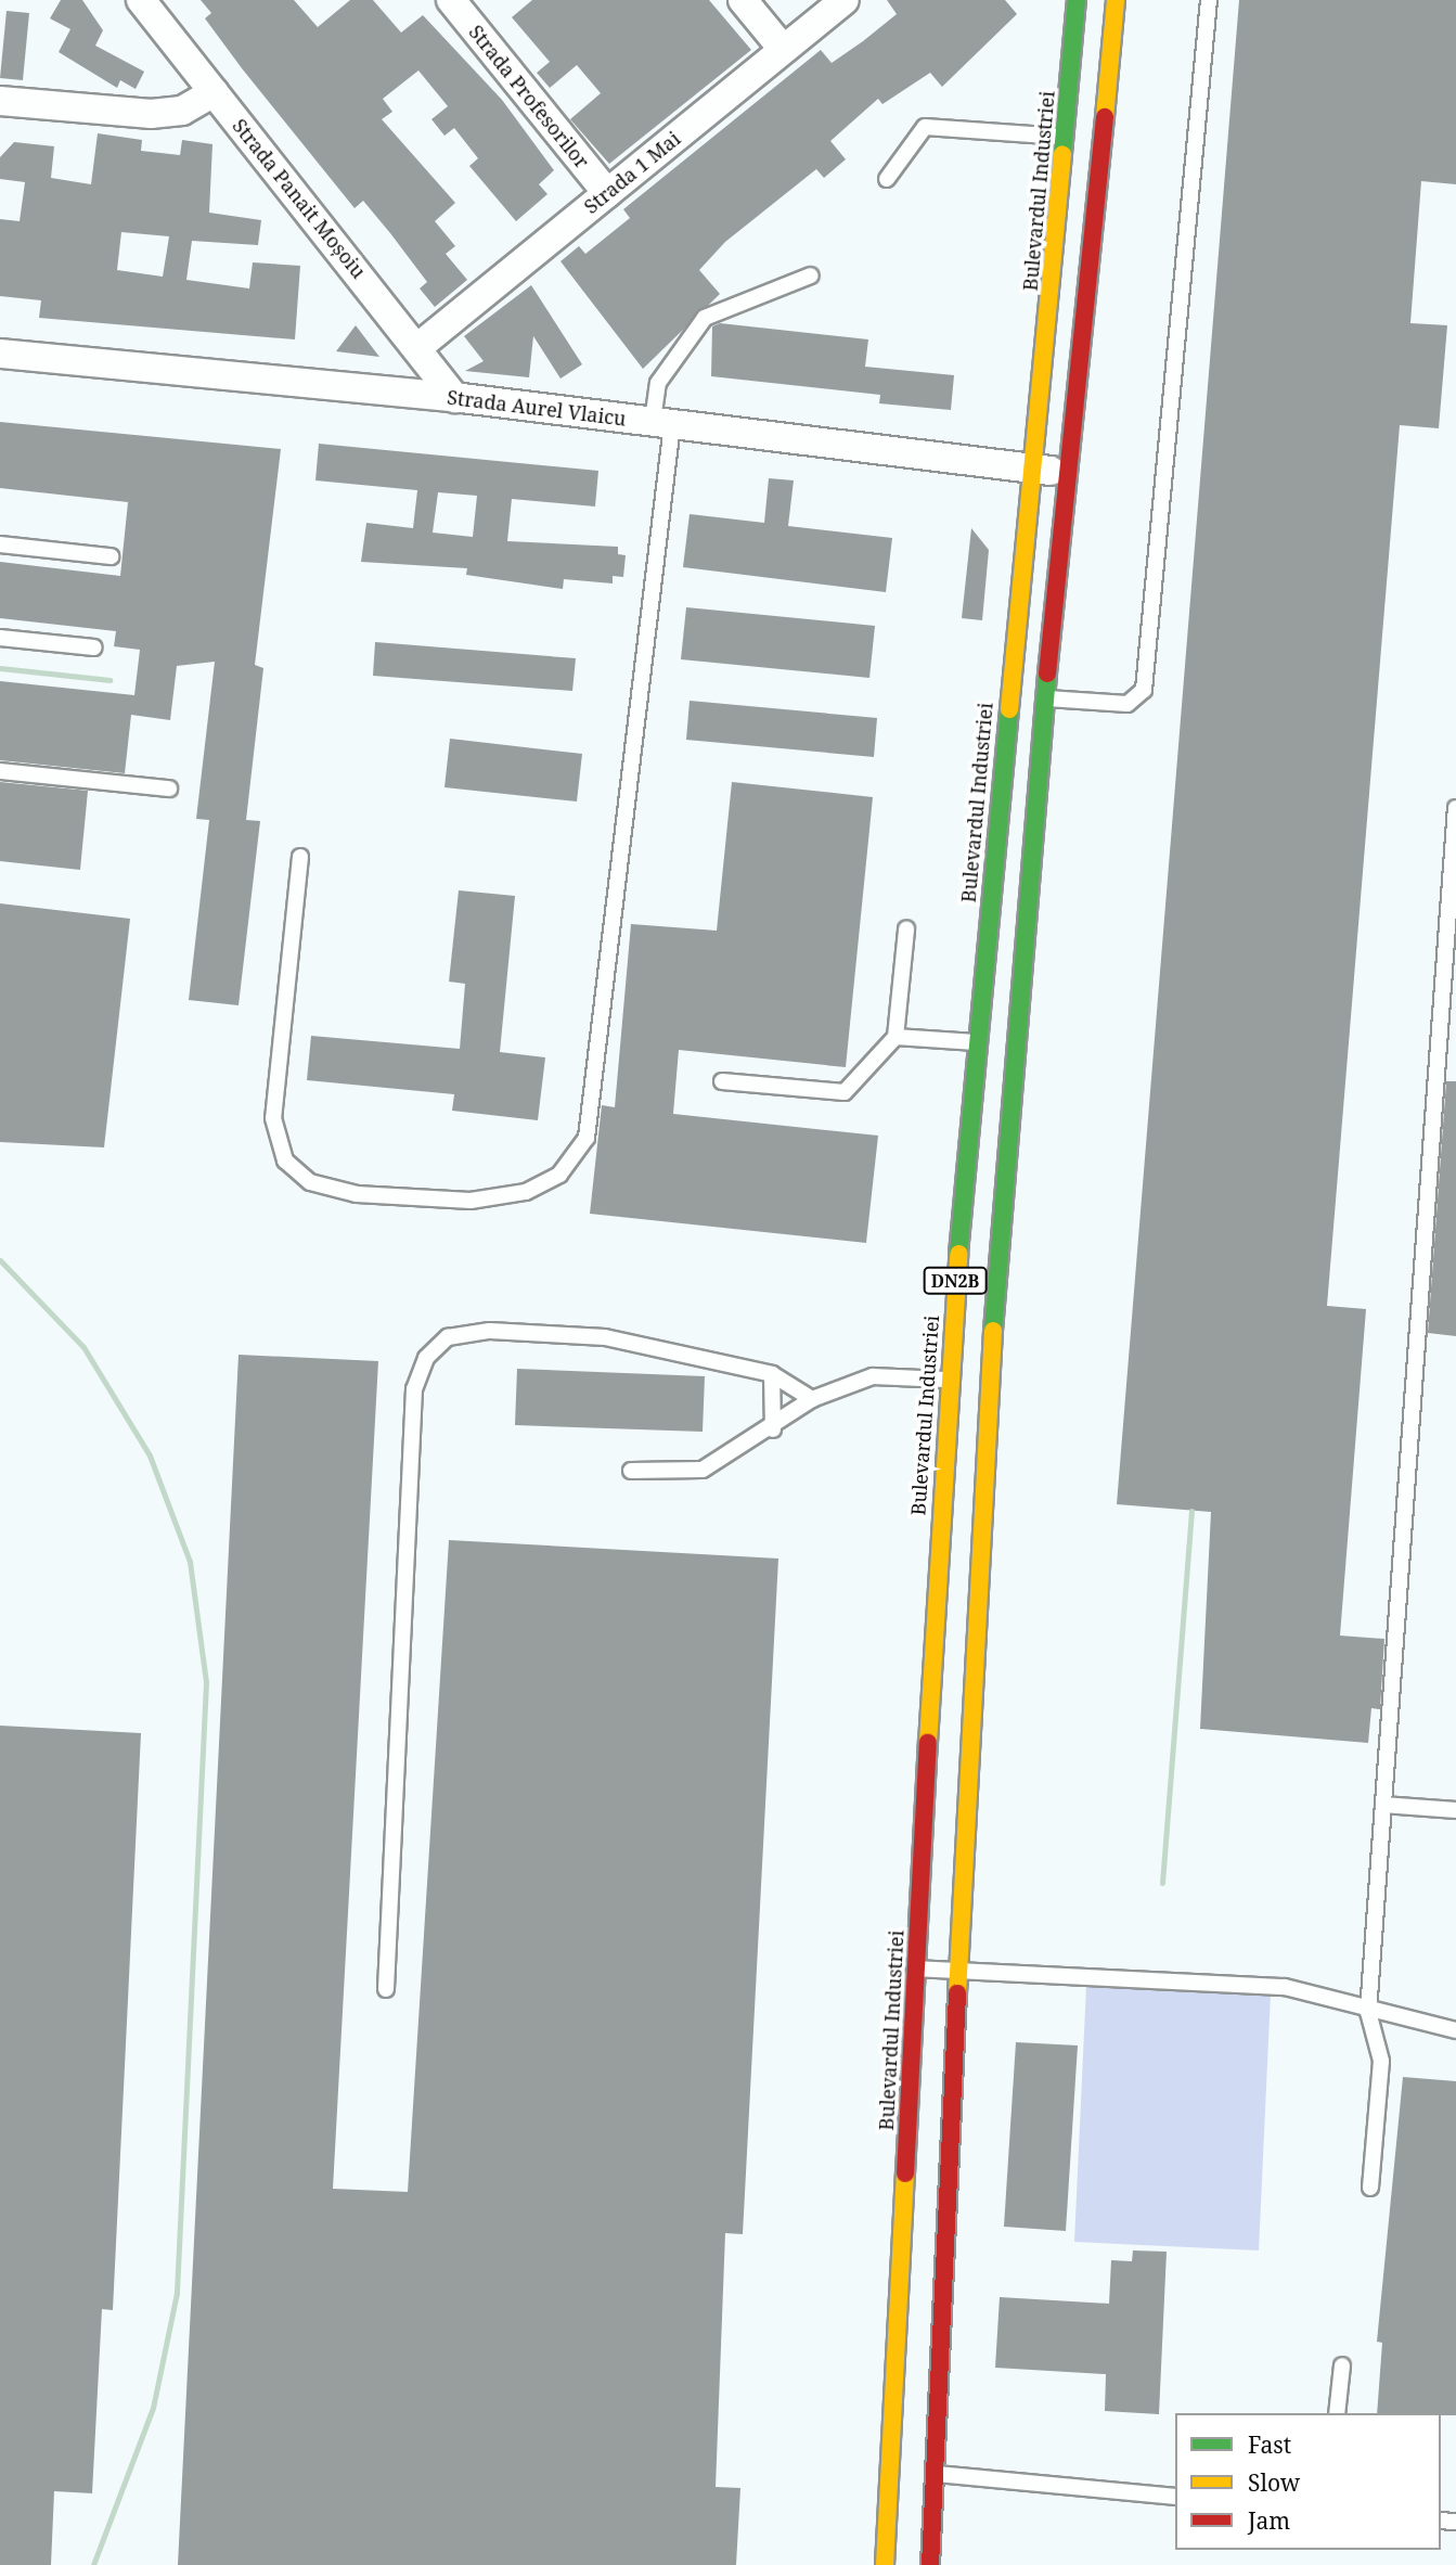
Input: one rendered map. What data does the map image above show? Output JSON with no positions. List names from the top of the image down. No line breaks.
{"streets":{"main road":["Bulevardul Industriei","DN2B"],"street":["Strada Profesorilor","Strada 1 Mai","Strada Panait Moșoiu","Strada Aurel Vlaicu"]},"crossings":[["Strada Profesorilor","Strada 1 Mai"],["Strada 1 Mai","Strada Panait Moșoiu"],["Bulevardul Industriei","Strada Aurel Vlaicu"],["Strada Panait Moșoiu","Strada Aurel Vlaicu"],["Strada Aurel Vlaicu","DN2B"]],"legend":["Fast","Slow","Jam"]}
